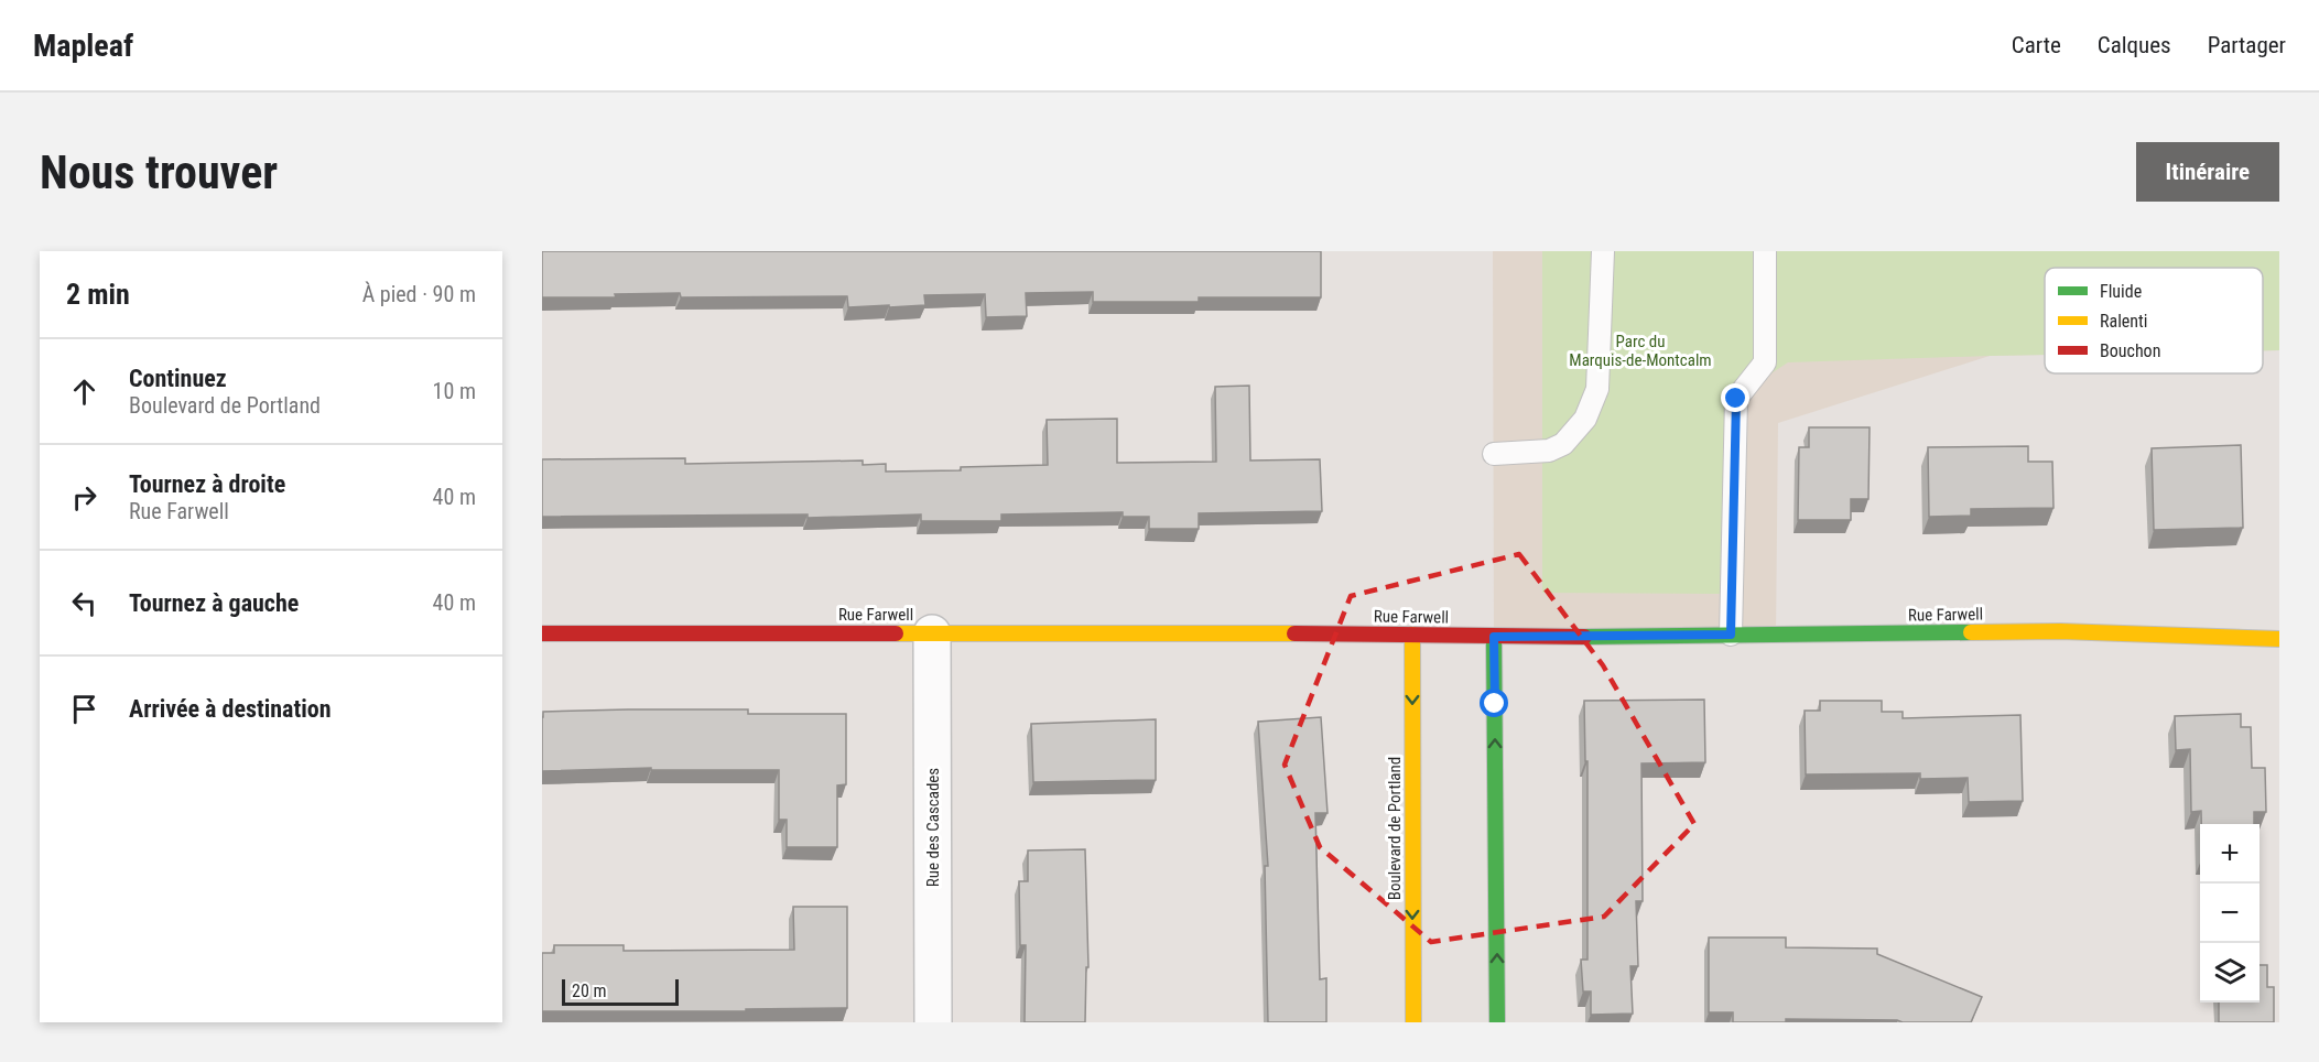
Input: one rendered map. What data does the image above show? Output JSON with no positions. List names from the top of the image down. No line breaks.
{"streets":{"street":["Rue Farwell","Rue des Cascades","Boulevard de Portland"]},"crossings":[["Rue Farwell","Rue des Cascades"],["Rue Farwell","Boulevard de Portland"]],"parks":["Parc du Marquis-de-Montcalm"],"legend":["Fluide","Ralenti","Bouchon"],"scale_bar":"20 m","page":{"header":"Mapleaf","nav":["Carte","Calques","Partager"],"buttons":"Itinéraire","title":"Nous trouver","heading":["2 min","À pied · 90 m"],"list":[["Continuez","Boulevard de Portland","10 m"],["Tournez à droite","Rue Farwell","40 m"],["Tournez à gauche","40 m"],"Arrivée à destination"],"map_buttons":["+","−"],"scale":"20 m"}}
